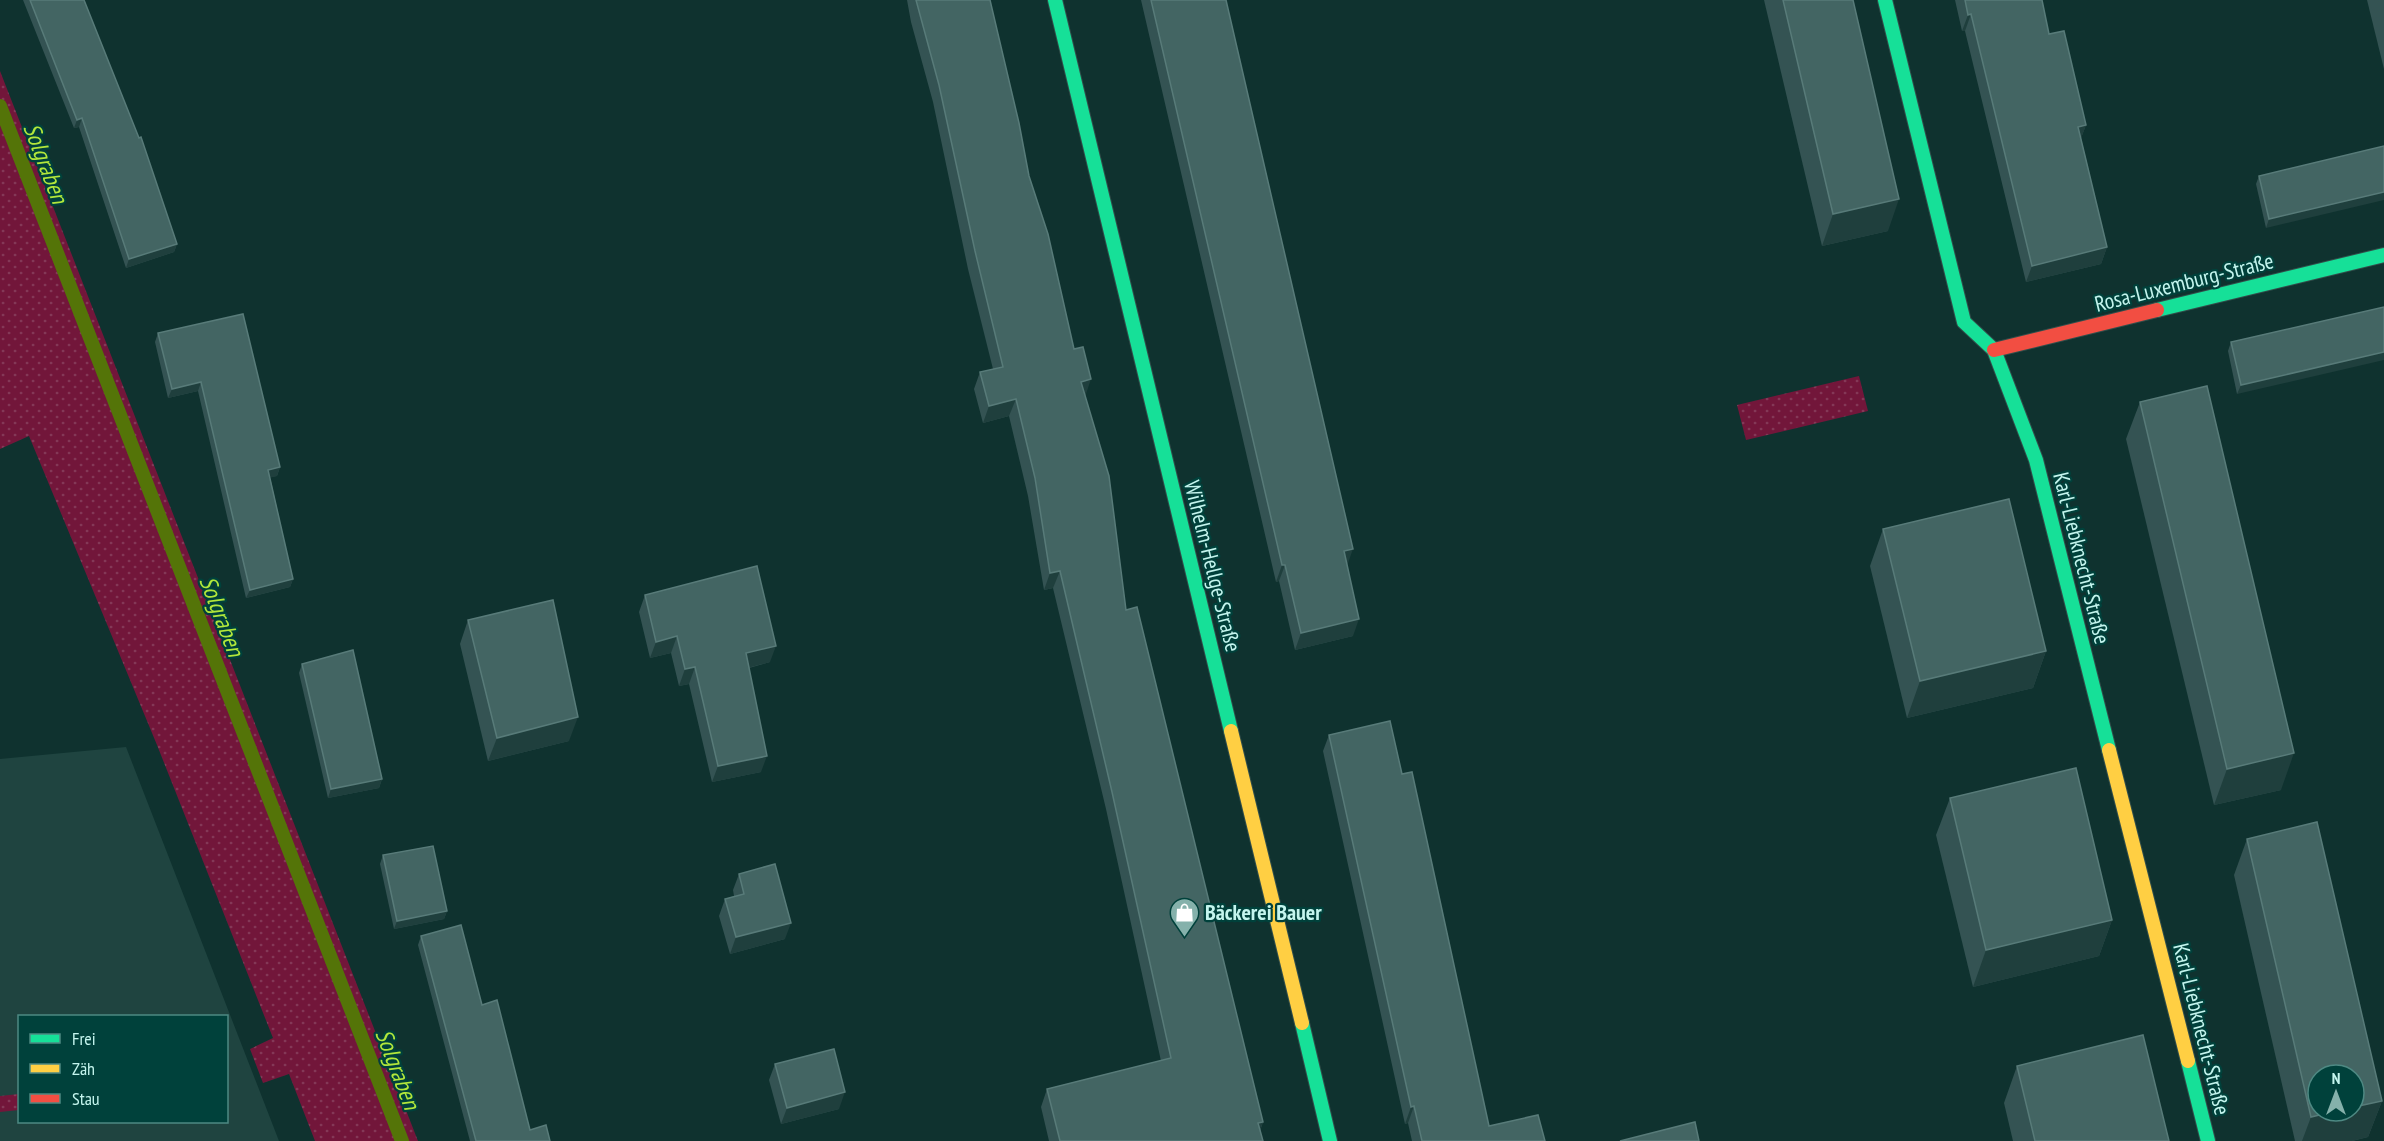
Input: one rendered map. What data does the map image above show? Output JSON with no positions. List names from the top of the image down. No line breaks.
{"streets":{"street":["Rosa-Luxemburg-Straße","Karl-Liebknecht-Straße","Wilhelm-Hellge-Straße"]},"crossings":[["Rosa-Luxemburg-Straße","Karl-Liebknecht-Straße"]],"water":["Solgraben"],"places":{"shop":["Bäckerei Bauer"]},"legend":["Frei","Zäh","Stau"],"north":"top"}
